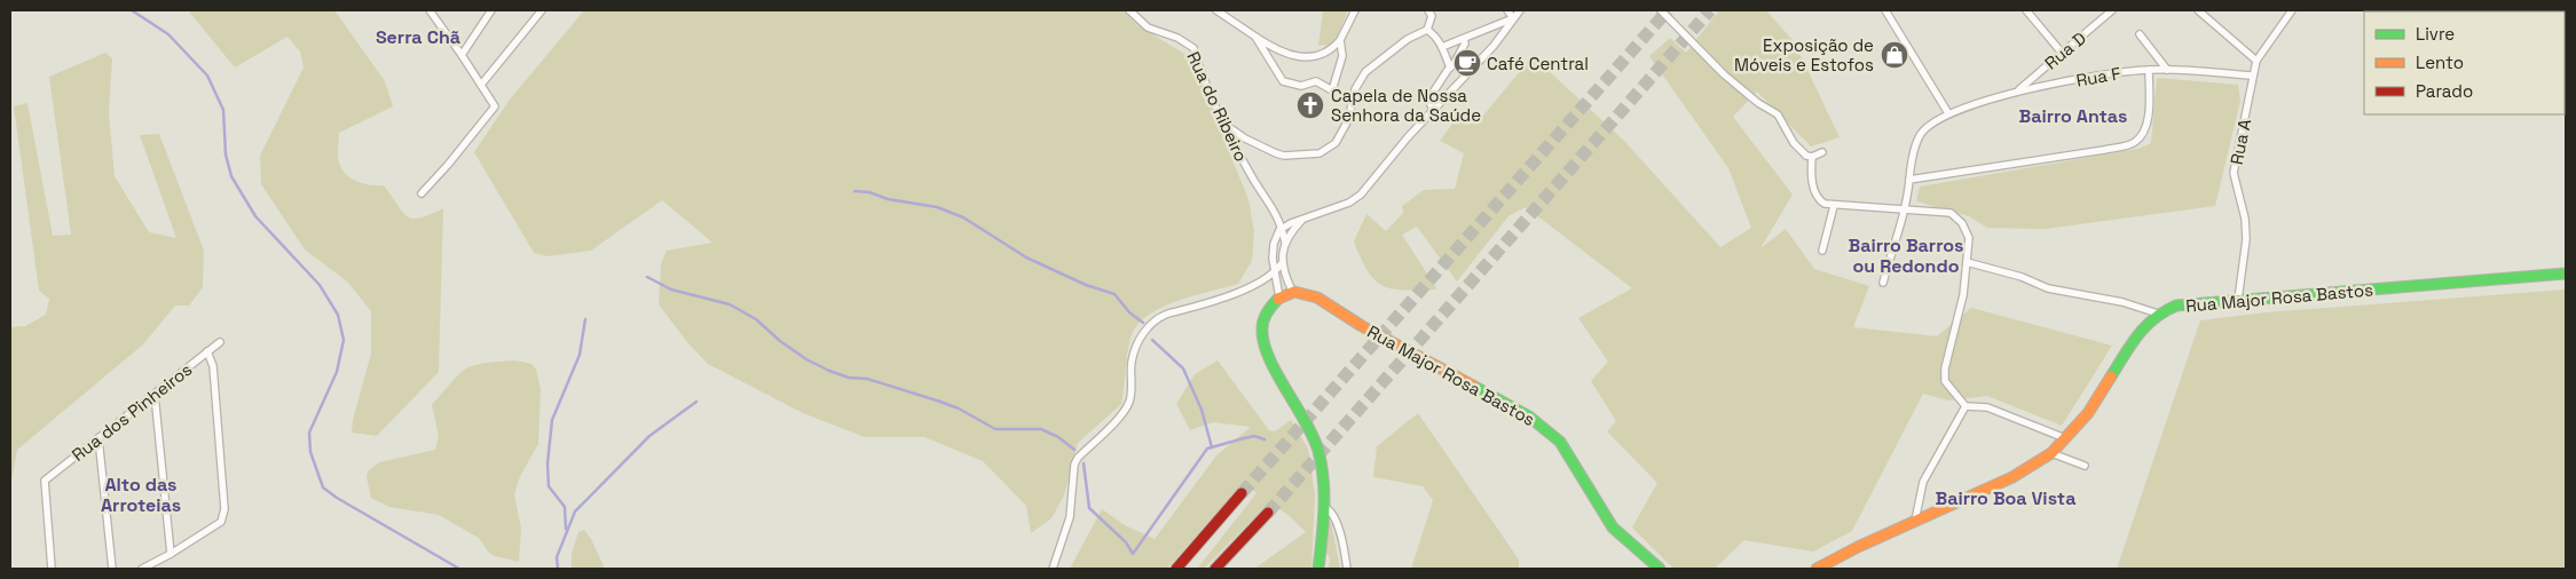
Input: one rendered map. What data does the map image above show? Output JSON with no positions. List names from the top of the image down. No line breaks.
{"streets":{"main road":["Rua Major Rosa Bastos"],"street":["Rua D","Rua F","Rua do Ribeiro","Rua A","Rua dos Pinheiros"]},"crossings":[["Rua D","Rua F"],["Rua F","Rua A"],["Rua A","Rua Major Rosa Bastos"]],"districts":["Serra Chã","Bairro Antas","Bairro Barros ou Redondo","Alto das Arroteias","Bairro Boa Vista"],"places":{"shop":["Exposição de Móveis e Estofos"],"cafe":["Café Central"],"church":["Capela de Nossa Senhora da Saúde"]},"legend":["Livre","Lento","Parado"]}
